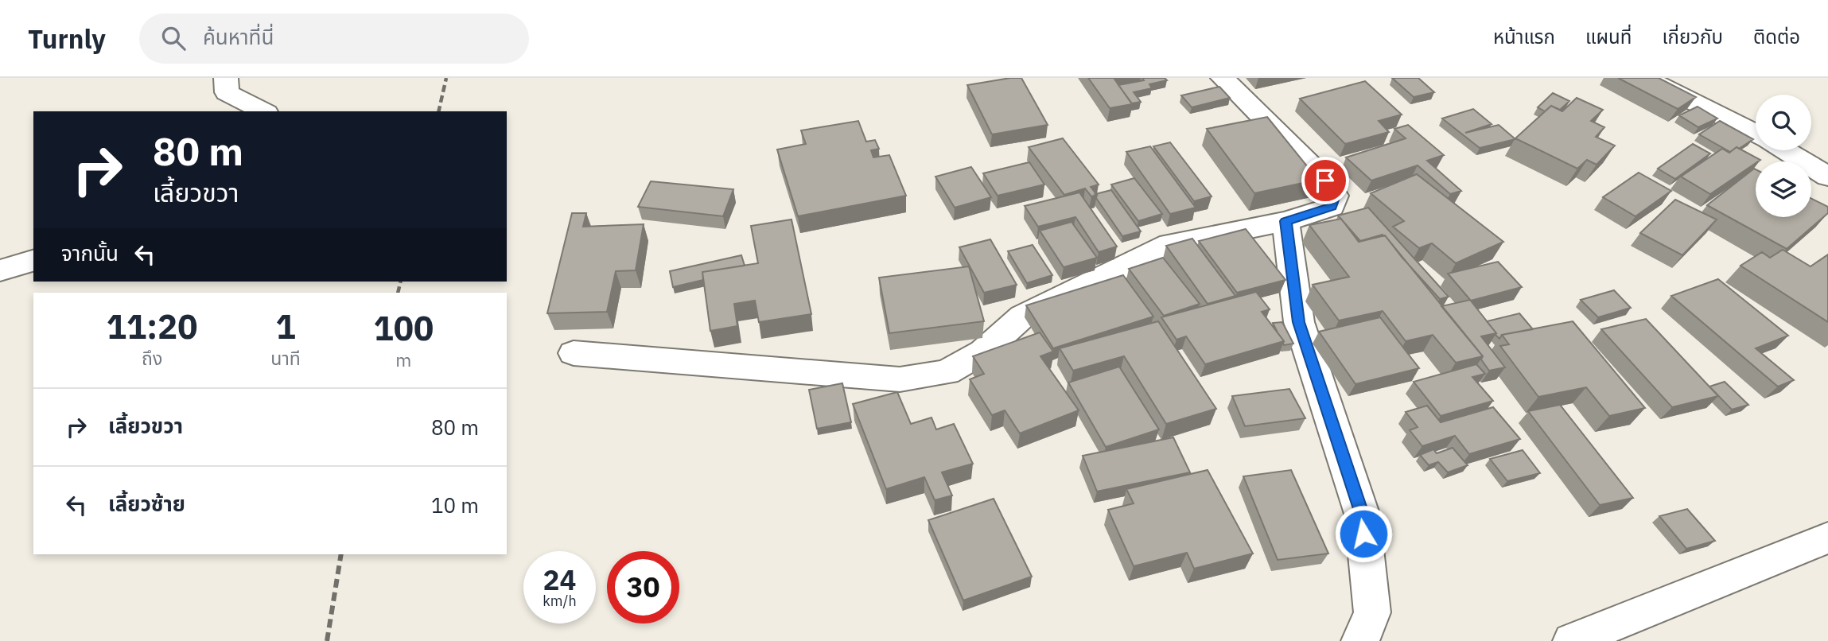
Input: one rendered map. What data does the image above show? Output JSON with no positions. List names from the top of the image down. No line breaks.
{"page":{"header":"Turnly","search":"ค้นหาที่นี่","nav":["หน้าแรก","แผนที่","เกี่ยวกับ","ติดต่อ"],"turn":["80 m","เลี้ยวขวา"],"then":"จากนั้น","eta":["11:20","ถึง","1","นาที","100","m"],"list":[{"name":"เลี้ยวขวา","value":"80 m"},{"name":"เลี้ยวซ้าย","value":"10 m"}],"speed":"24 km/h","limit":"30"}}
